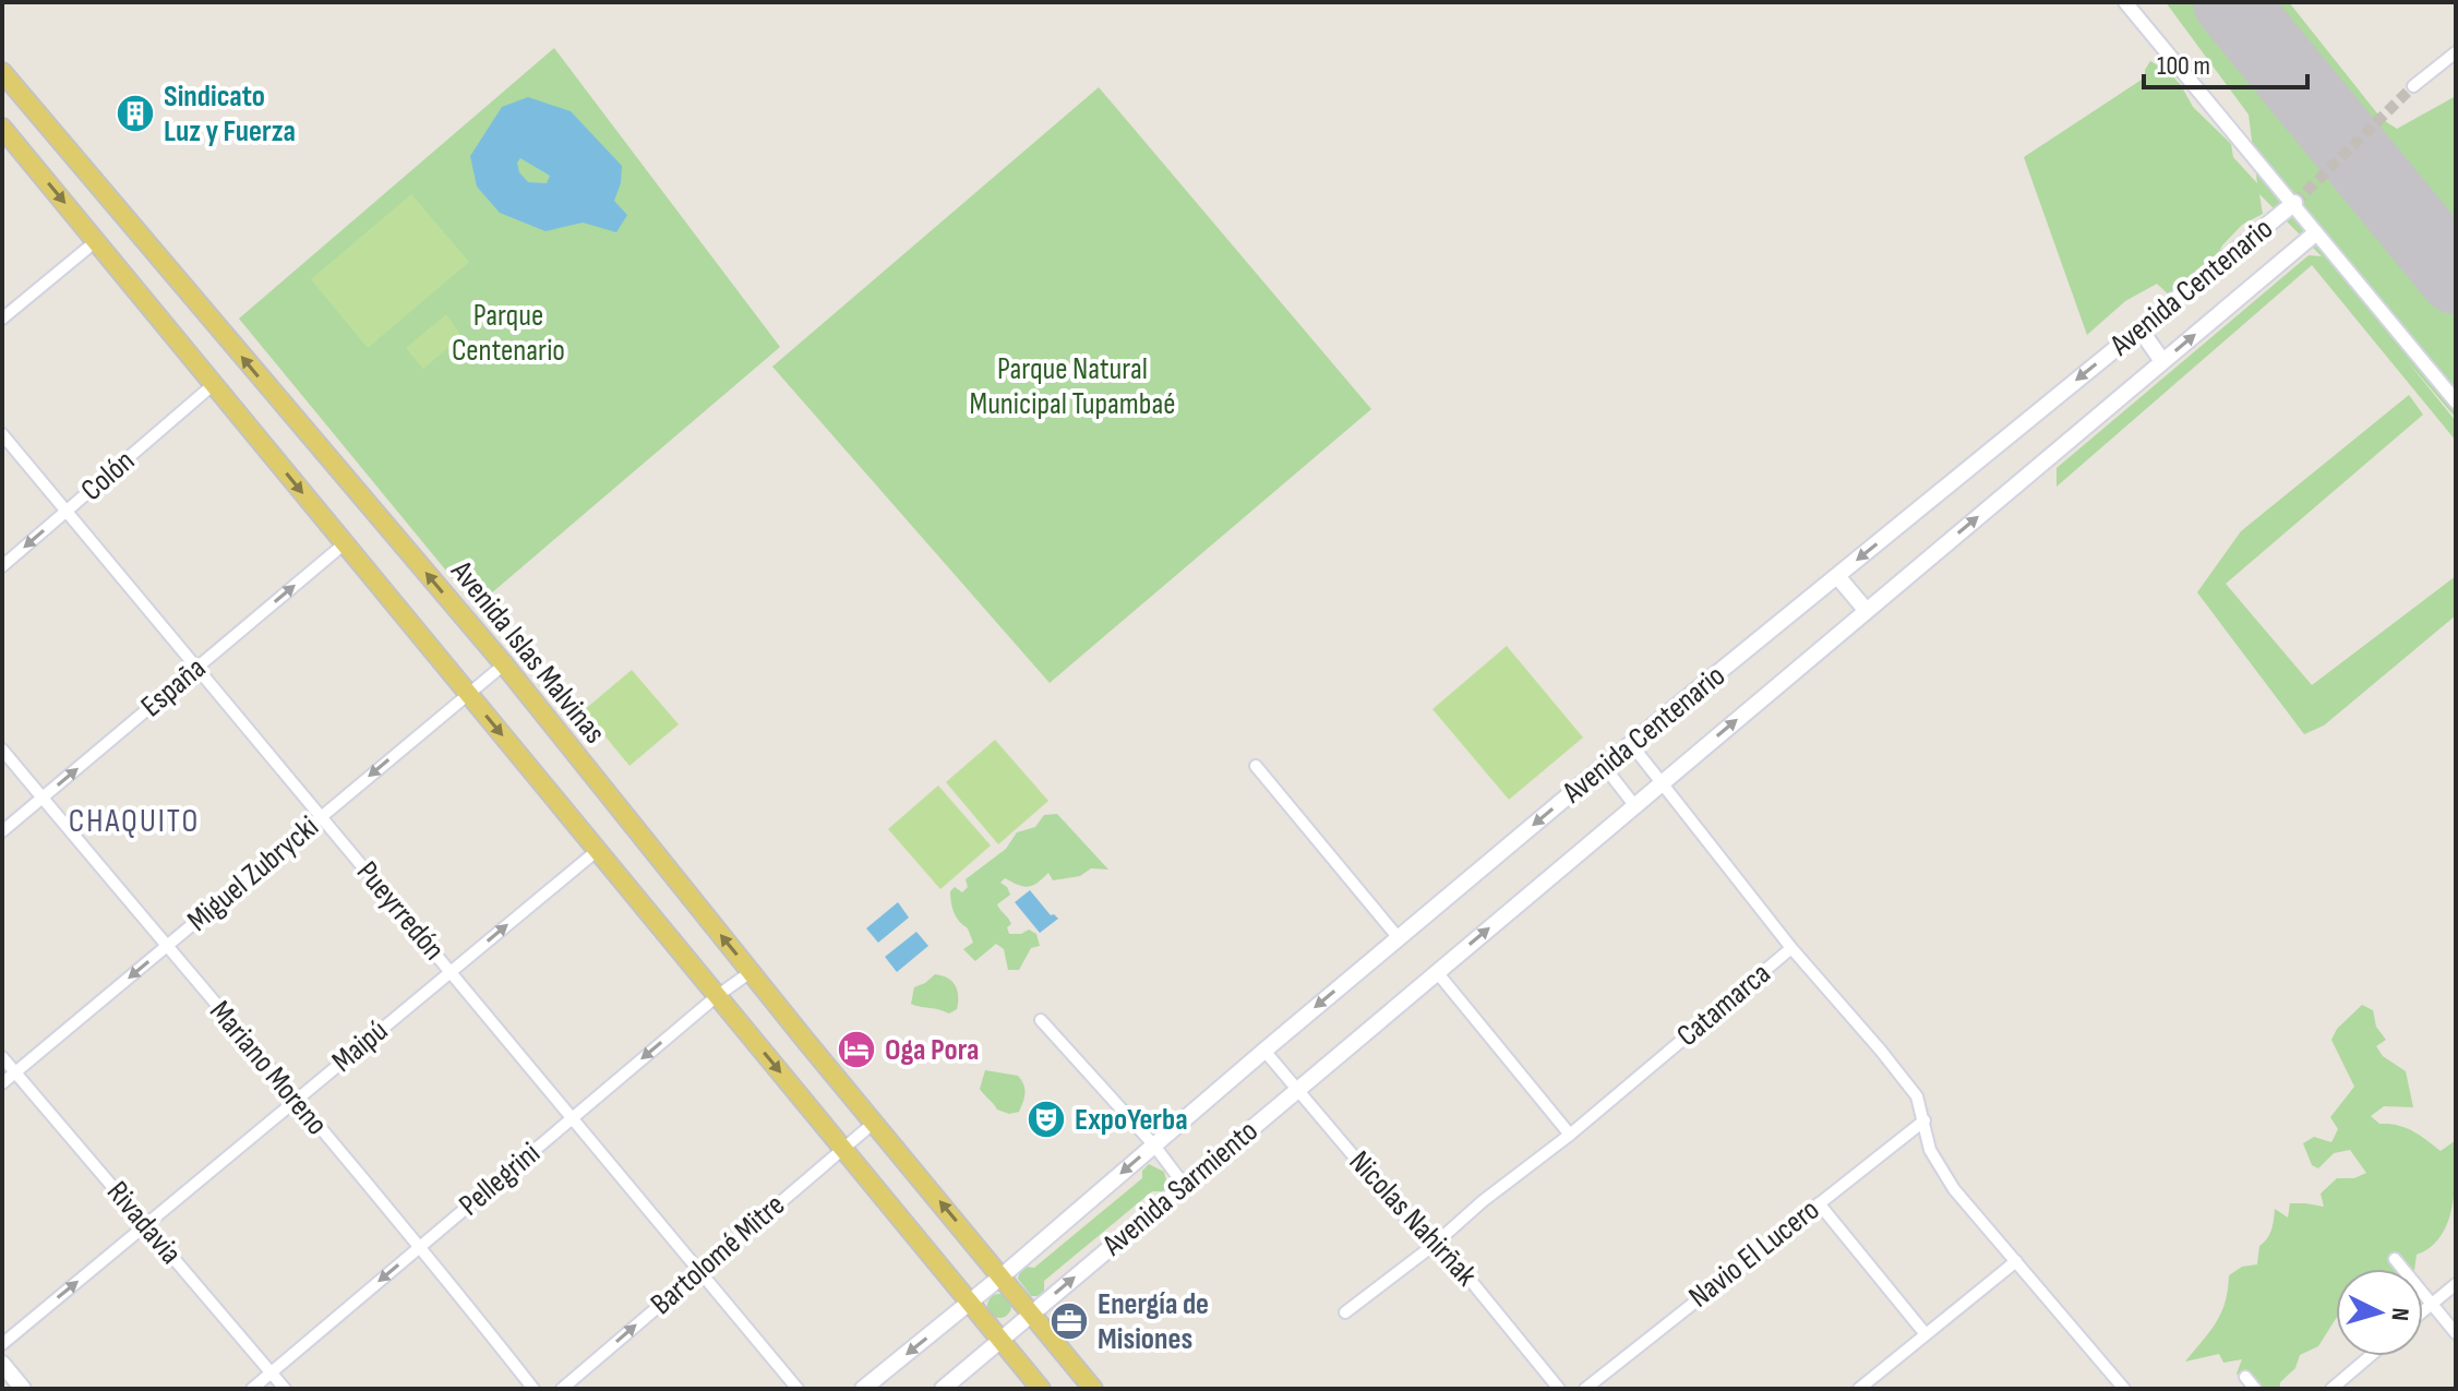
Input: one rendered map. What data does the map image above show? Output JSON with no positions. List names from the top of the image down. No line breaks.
{"streets":{"main road":["Avenida Centenario","Avenida Islas Malvinas","Avenida Sarmiento"],"street":["Colón","España","Miguel Zubrycki","Pueyrredón","Catamarca","Maipú","Mariano Moreno","Pellegrini","Nicolas Nahirñak","Rivadavia","Navio El Lucero","Bartolomé Mitre"]},"crossings":[["Avenida Centenario","Avenida Islas Malvinas"],["Avenida Centenario","Avenida Sarmiento"],["Avenida Centenario","Nicolas Nahirñak"],["Colón","Pueyrredón"],["Avenida Islas Malvinas","Miguel Zubrycki"],["Avenida Islas Malvinas","Pellegrini"],["Avenida Islas Malvinas","Avenida Sarmiento"],["Avenida Islas Malvinas","Bartolomé Mitre"],["España","Pueyrredón"],["España","Mariano Moreno"],["Miguel Zubrycki","Pueyrredón"],["Miguel Zubrycki","Mariano Moreno"],["Miguel Zubrycki","Rivadavia"],["Pueyrredón","Maipú"],["Pueyrredón","Pellegrini"],["Pueyrredón","Bartolomé Mitre"],["Catamarca","Nicolas Nahirñak"],["Catamarca","Navio El Lucero"],["Maipú","Mariano Moreno"],["Maipú","Rivadavia"],["Mariano Moreno","Pellegrini"],["Pellegrini","Rivadavia"],["Avenida Sarmiento","Nicolas Nahirñak"]],"one_way":["España","Miguel Zubrycki","Maipú","Pellegrini","Avenida Sarmiento","Bartolomé Mitre"],"districts":["CHAQUITO"],"parks":["Parque Centenario","Parque Natural Municipal Tupambaé"],"places":{"building":["Sindicato Luz y Fuerza"],"hotel":["Oga Pora"],"theatre":["ExpoYerba"],"office":["Energía de Misiones"]},"scale_bar":"100 m","north":"right"}
